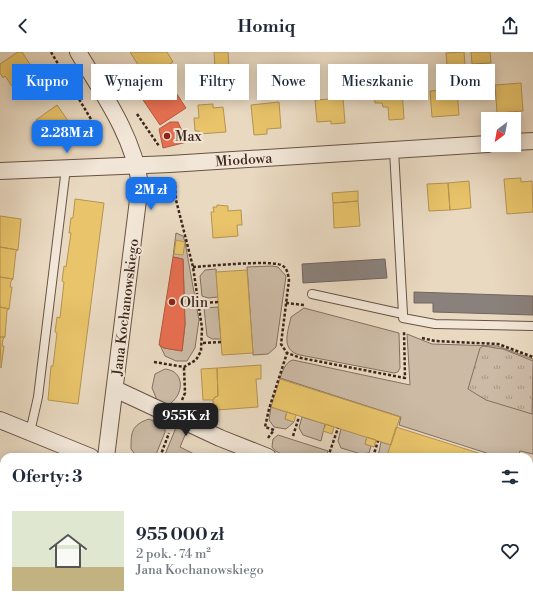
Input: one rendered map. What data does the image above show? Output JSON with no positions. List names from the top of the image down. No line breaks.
{"streets":{"street":["Miodowa","Jana Kochanowskiego"]},"crossings":[["Miodowa","Jana Kochanowskiego"]],"places":["Max","Olin"],"north":"bottom left","page":{"header":"Homiq","chip":["Kupno","Wynajem","Filtry","Nowe","Mieszkanie","Dom"],"price":["2.28M zł","2M zł","955K zł"],"heading":"Oferty: 3","list":[{"name":"955 000 zł","note":"2 pok. · 74 m² · Jana Kochanowskiego"}]}}
